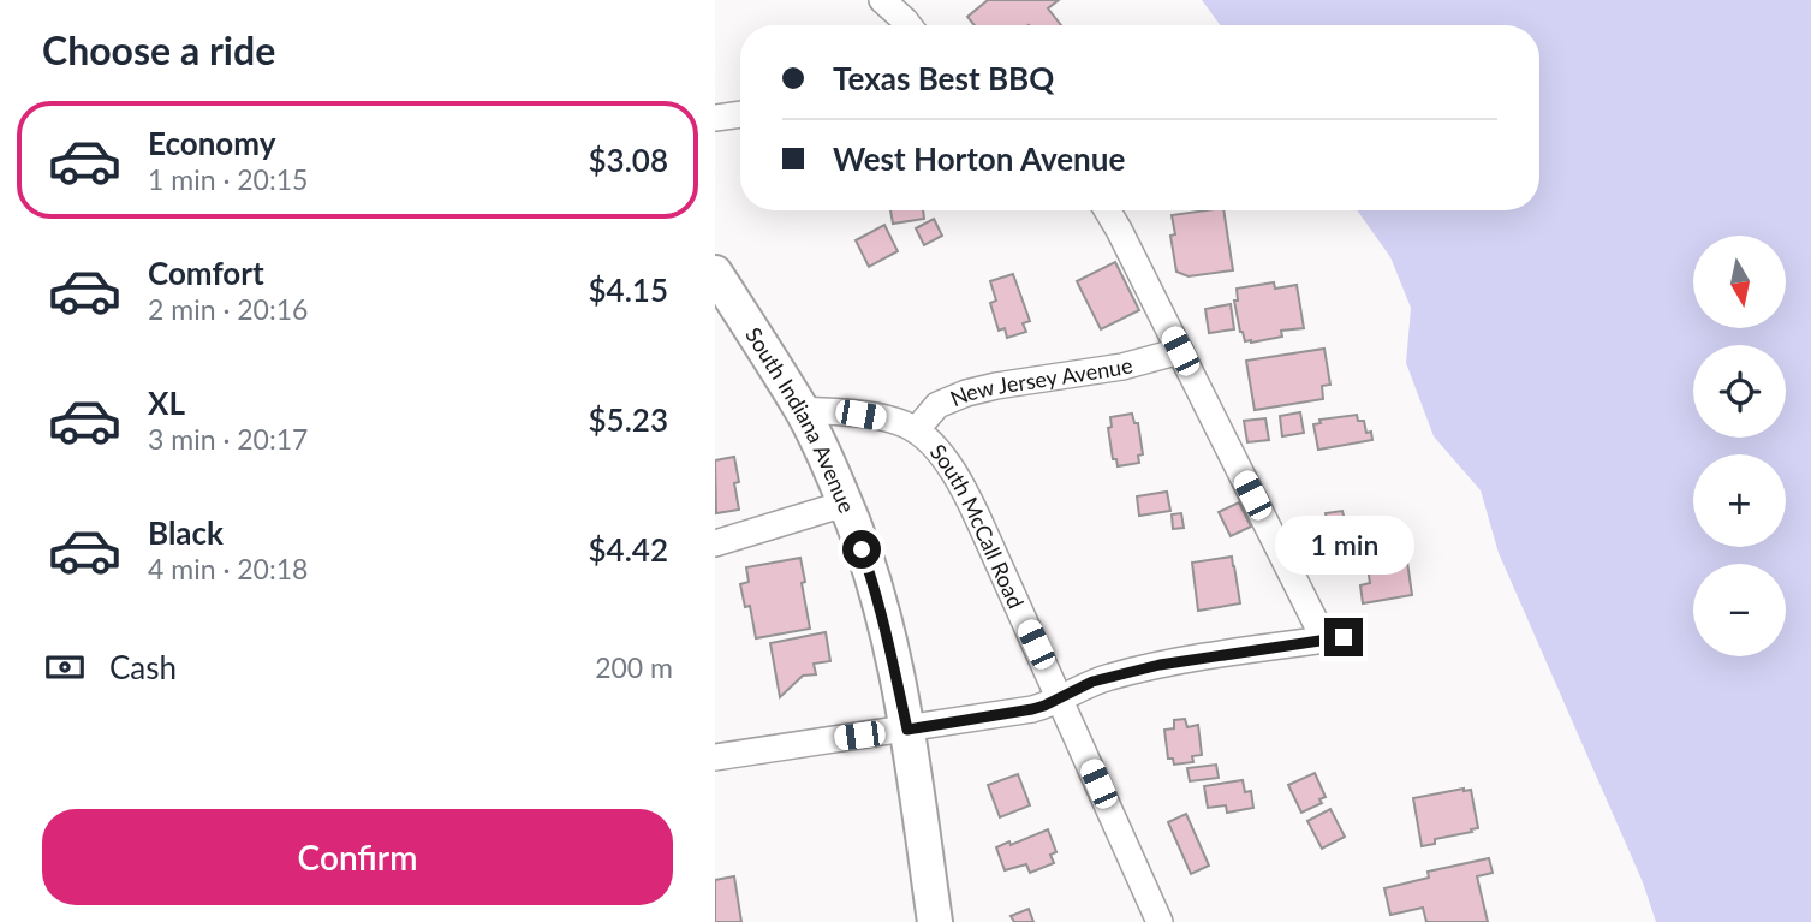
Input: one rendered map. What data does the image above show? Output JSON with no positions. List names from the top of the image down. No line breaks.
{"streets":{"main road":["South Indiana Avenue"],"street":["New Jersey Avenue","South McCall Road"]},"crossings":[["New Jersey Avenue","South McCall Road"],["South Indiana Avenue","South McCall Road"]],"north":"bottom","page":{"heading":"Choose a ride","banner":["Texas Best BBQ","West Horton Avenue"],"list":[{"name":"Economy","note":"1 min · 20:15","value":"$3.08"},{"name":"Comfort","note":"2 min · 20:16","value":"$4.15"},{"name":"XL","note":"3 min · 20:17","value":"$5.23"},{"name":"Black","note":"4 min · 20:18","value":"$4.42"}],"map_buttons":["+","−"],"bubble":"1 min","pay":["Cash","200 m"],"buttons":"Confirm"}}
